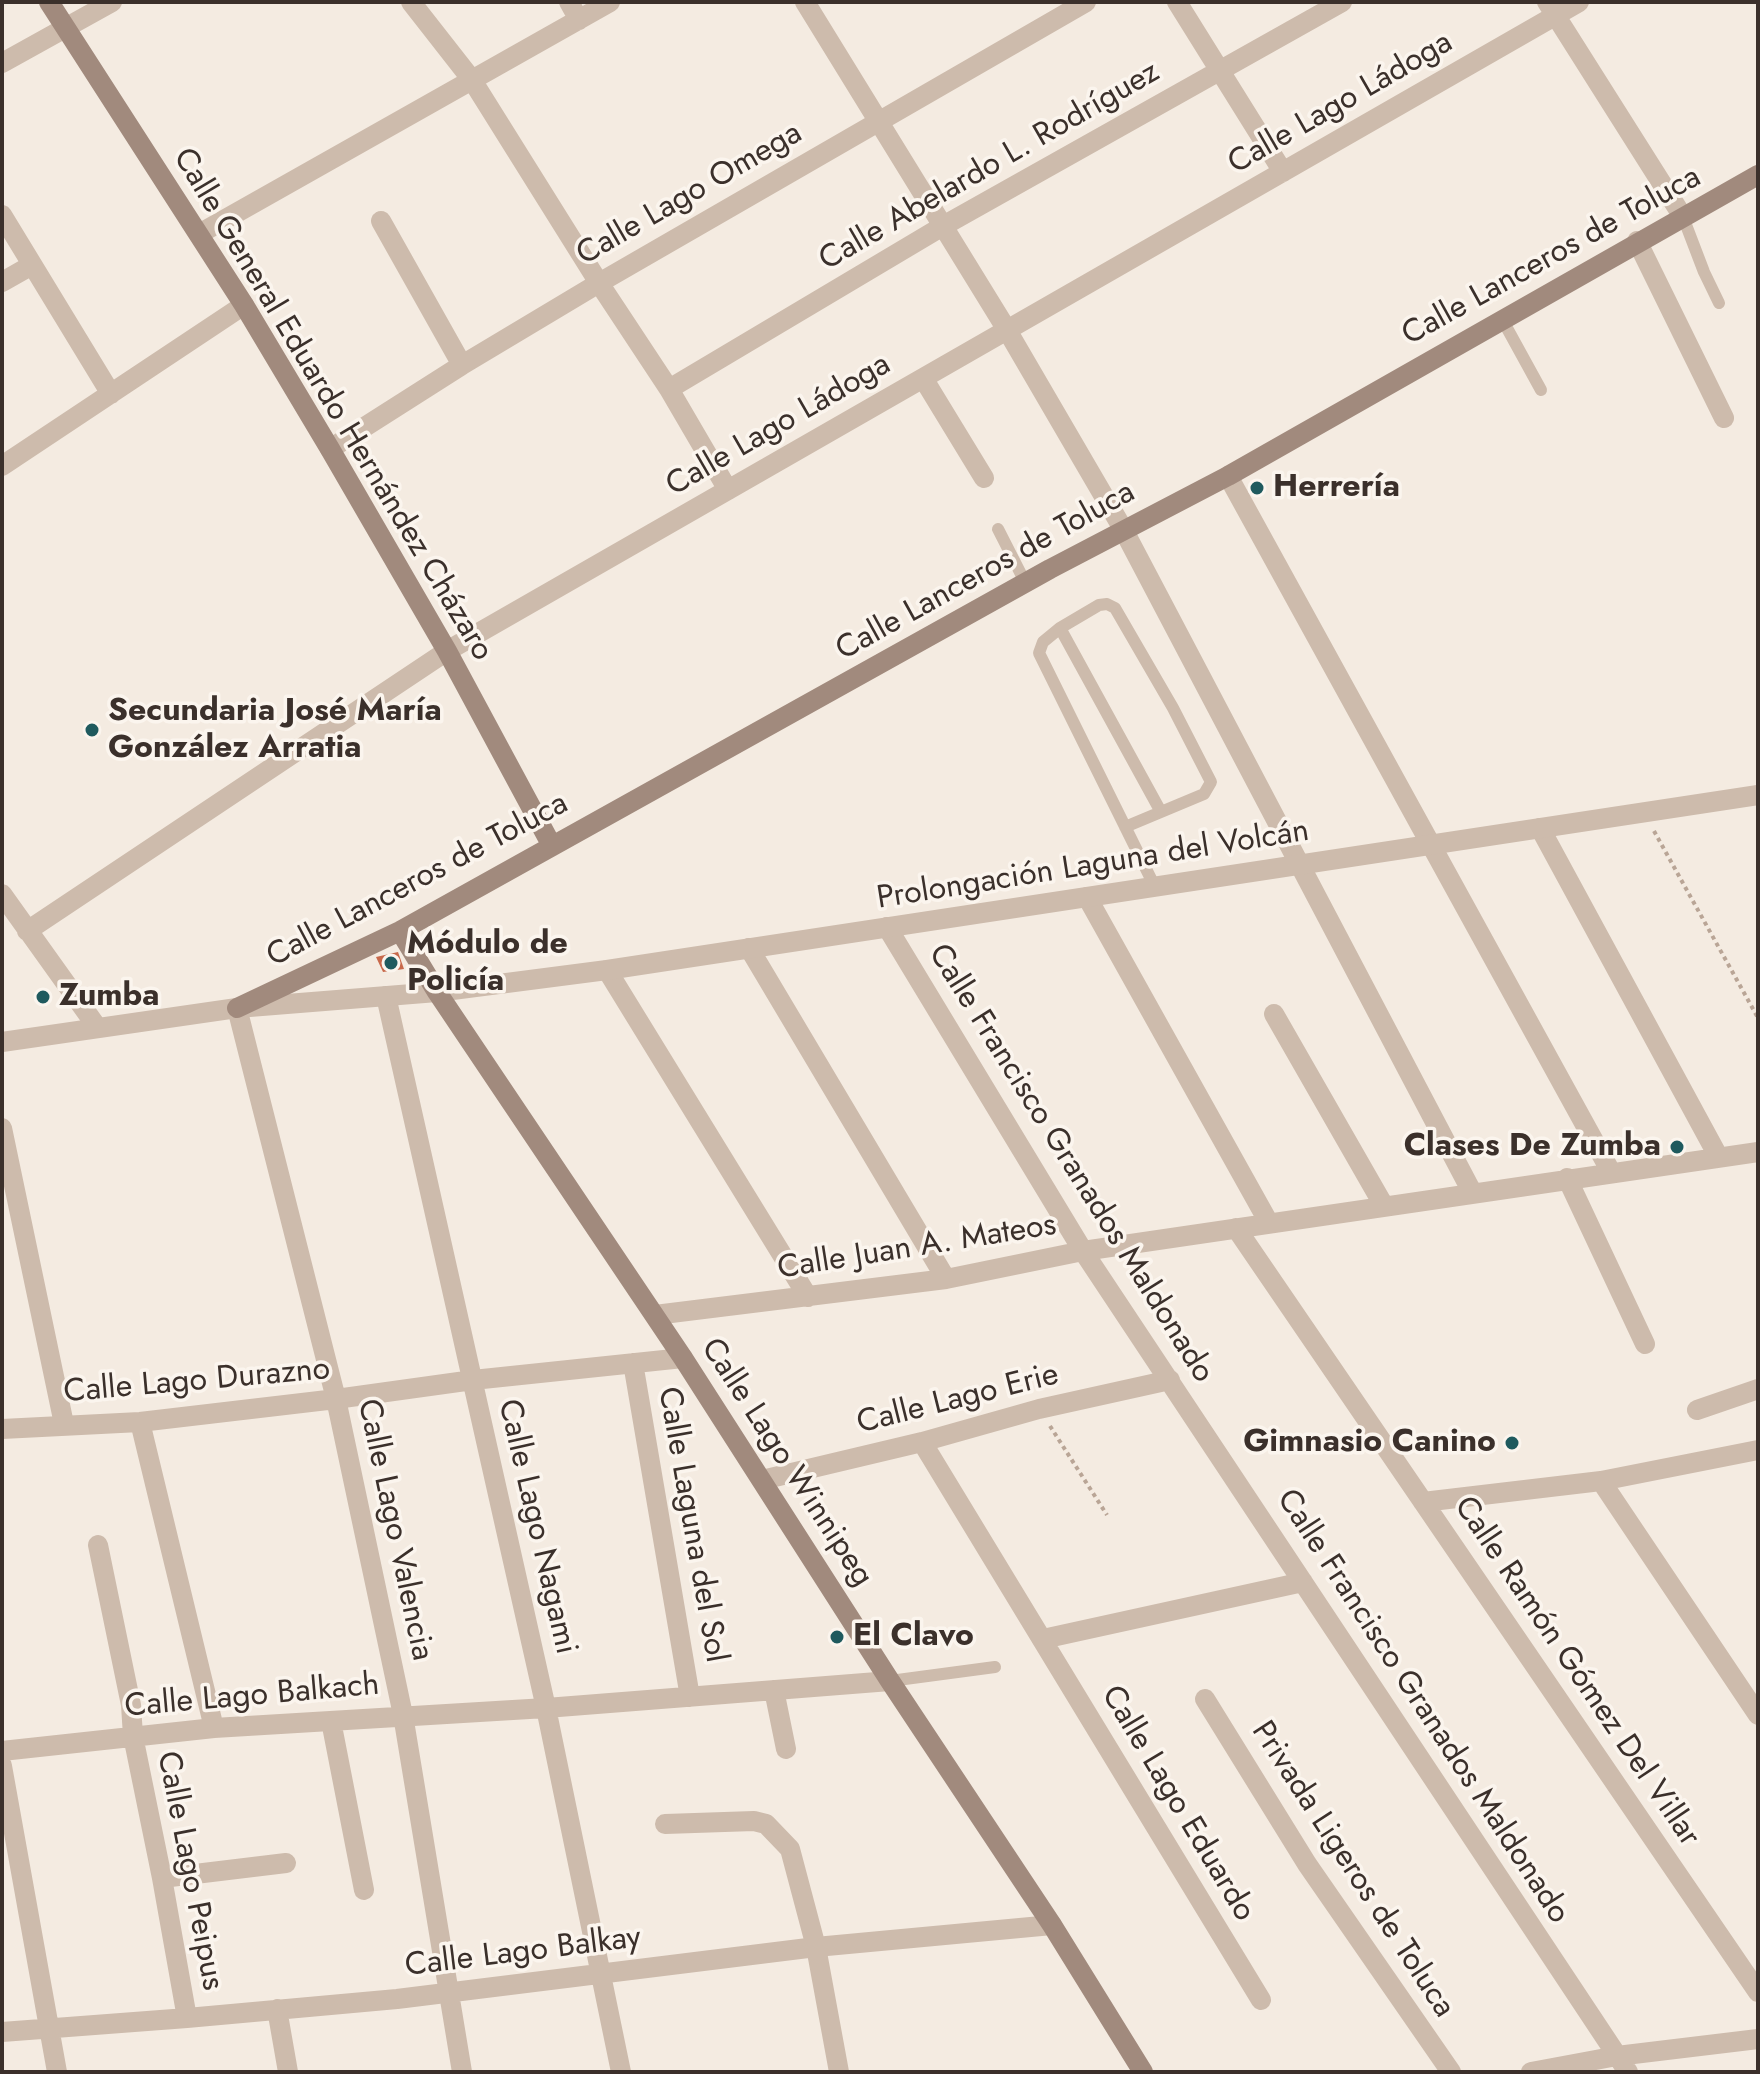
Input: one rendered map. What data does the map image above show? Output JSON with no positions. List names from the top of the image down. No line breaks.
{"streets":{"main road":["Calle Lanceros de Toluca","Calle General Eduardo Hernández Cházaro","Calle Lago Winnipeg"],"street":["Calle Lago Ládoga","Calle Abelardo L. Rodríguez","Calle Lago Omega","Prolongación Laguna del Volcán","Calle Francisco Granados Maldonado","Calle Juan A. Mateos","Calle Lago Durazno","Calle Lago Erie","Calle Laguna del Sol","Calle Lago Nagami","Calle Lago Valencia","Calle Ramón Gómez Del Villar","Calle Lago Balkach","Calle Lago Eduardo","Privada Ligeros de Toluca","Calle Lago Peipus","Calle Lago Balkay"]},"crossings":[["Calle Lago Ládoga","Calle General Eduardo Hernández Cházaro"],["Calle Lago Omega","Calle General Eduardo Hernández Cházaro"],["Calle Lanceros de Toluca","Calle General Eduardo Hernández Cházaro"],["Calle Lanceros de Toluca","Prolongación Laguna del Volcán"],["Calle Lanceros de Toluca","Calle Lago Winnipeg"],["Calle Lanceros de Toluca","Calle Lago Valencia"],["Prolongación Laguna del Volcán","Calle Francisco Granados Maldonado"],["Prolongación Laguna del Volcán","Calle Lago Winnipeg"],["Prolongación Laguna del Volcán","Calle Lago Nagami"],["Prolongación Laguna del Volcán","Calle Lago Valencia"],["Calle Francisco Granados Maldonado","Calle Juan A. Mateos"],["Calle Francisco Granados Maldonado","Calle Lago Erie"],["Calle Juan A. Mateos","Calle Lago Winnipeg"],["Calle Juan A. Mateos","Calle Ramón Gómez Del Villar"],["Calle Lago Durazno","Calle Lago Winnipeg"],["Calle Lago Durazno","Calle Laguna del Sol"],["Calle Lago Durazno","Calle Lago Nagami"],["Calle Lago Durazno","Calle Lago Valencia"],["Calle Lago Erie","Calle Lago Winnipeg"],["Calle Lago Erie","Calle Lago Eduardo"],["Calle Lago Winnipeg","Calle Lago Balkach"],["Calle Lago Winnipeg","Calle Lago Balkay"],["Calle Laguna del Sol","Calle Lago Balkach"],["Calle Lago Nagami","Calle Lago Balkach"],["Calle Lago Nagami","Calle Lago Balkay"],["Calle Lago Valencia","Calle Lago Balkach"],["Calle Lago Valencia","Calle Lago Balkay"],["Calle Lago Balkach","Calle Lago Peipus"],["Calle Lago Peipus","Calle Lago Balkay"]],"places":["Herrería","Secundaria José María González Arratia","Módulo de Policía","Zumba","Clases De Zumba","Gimnasio Canino","El Clavo"]}
